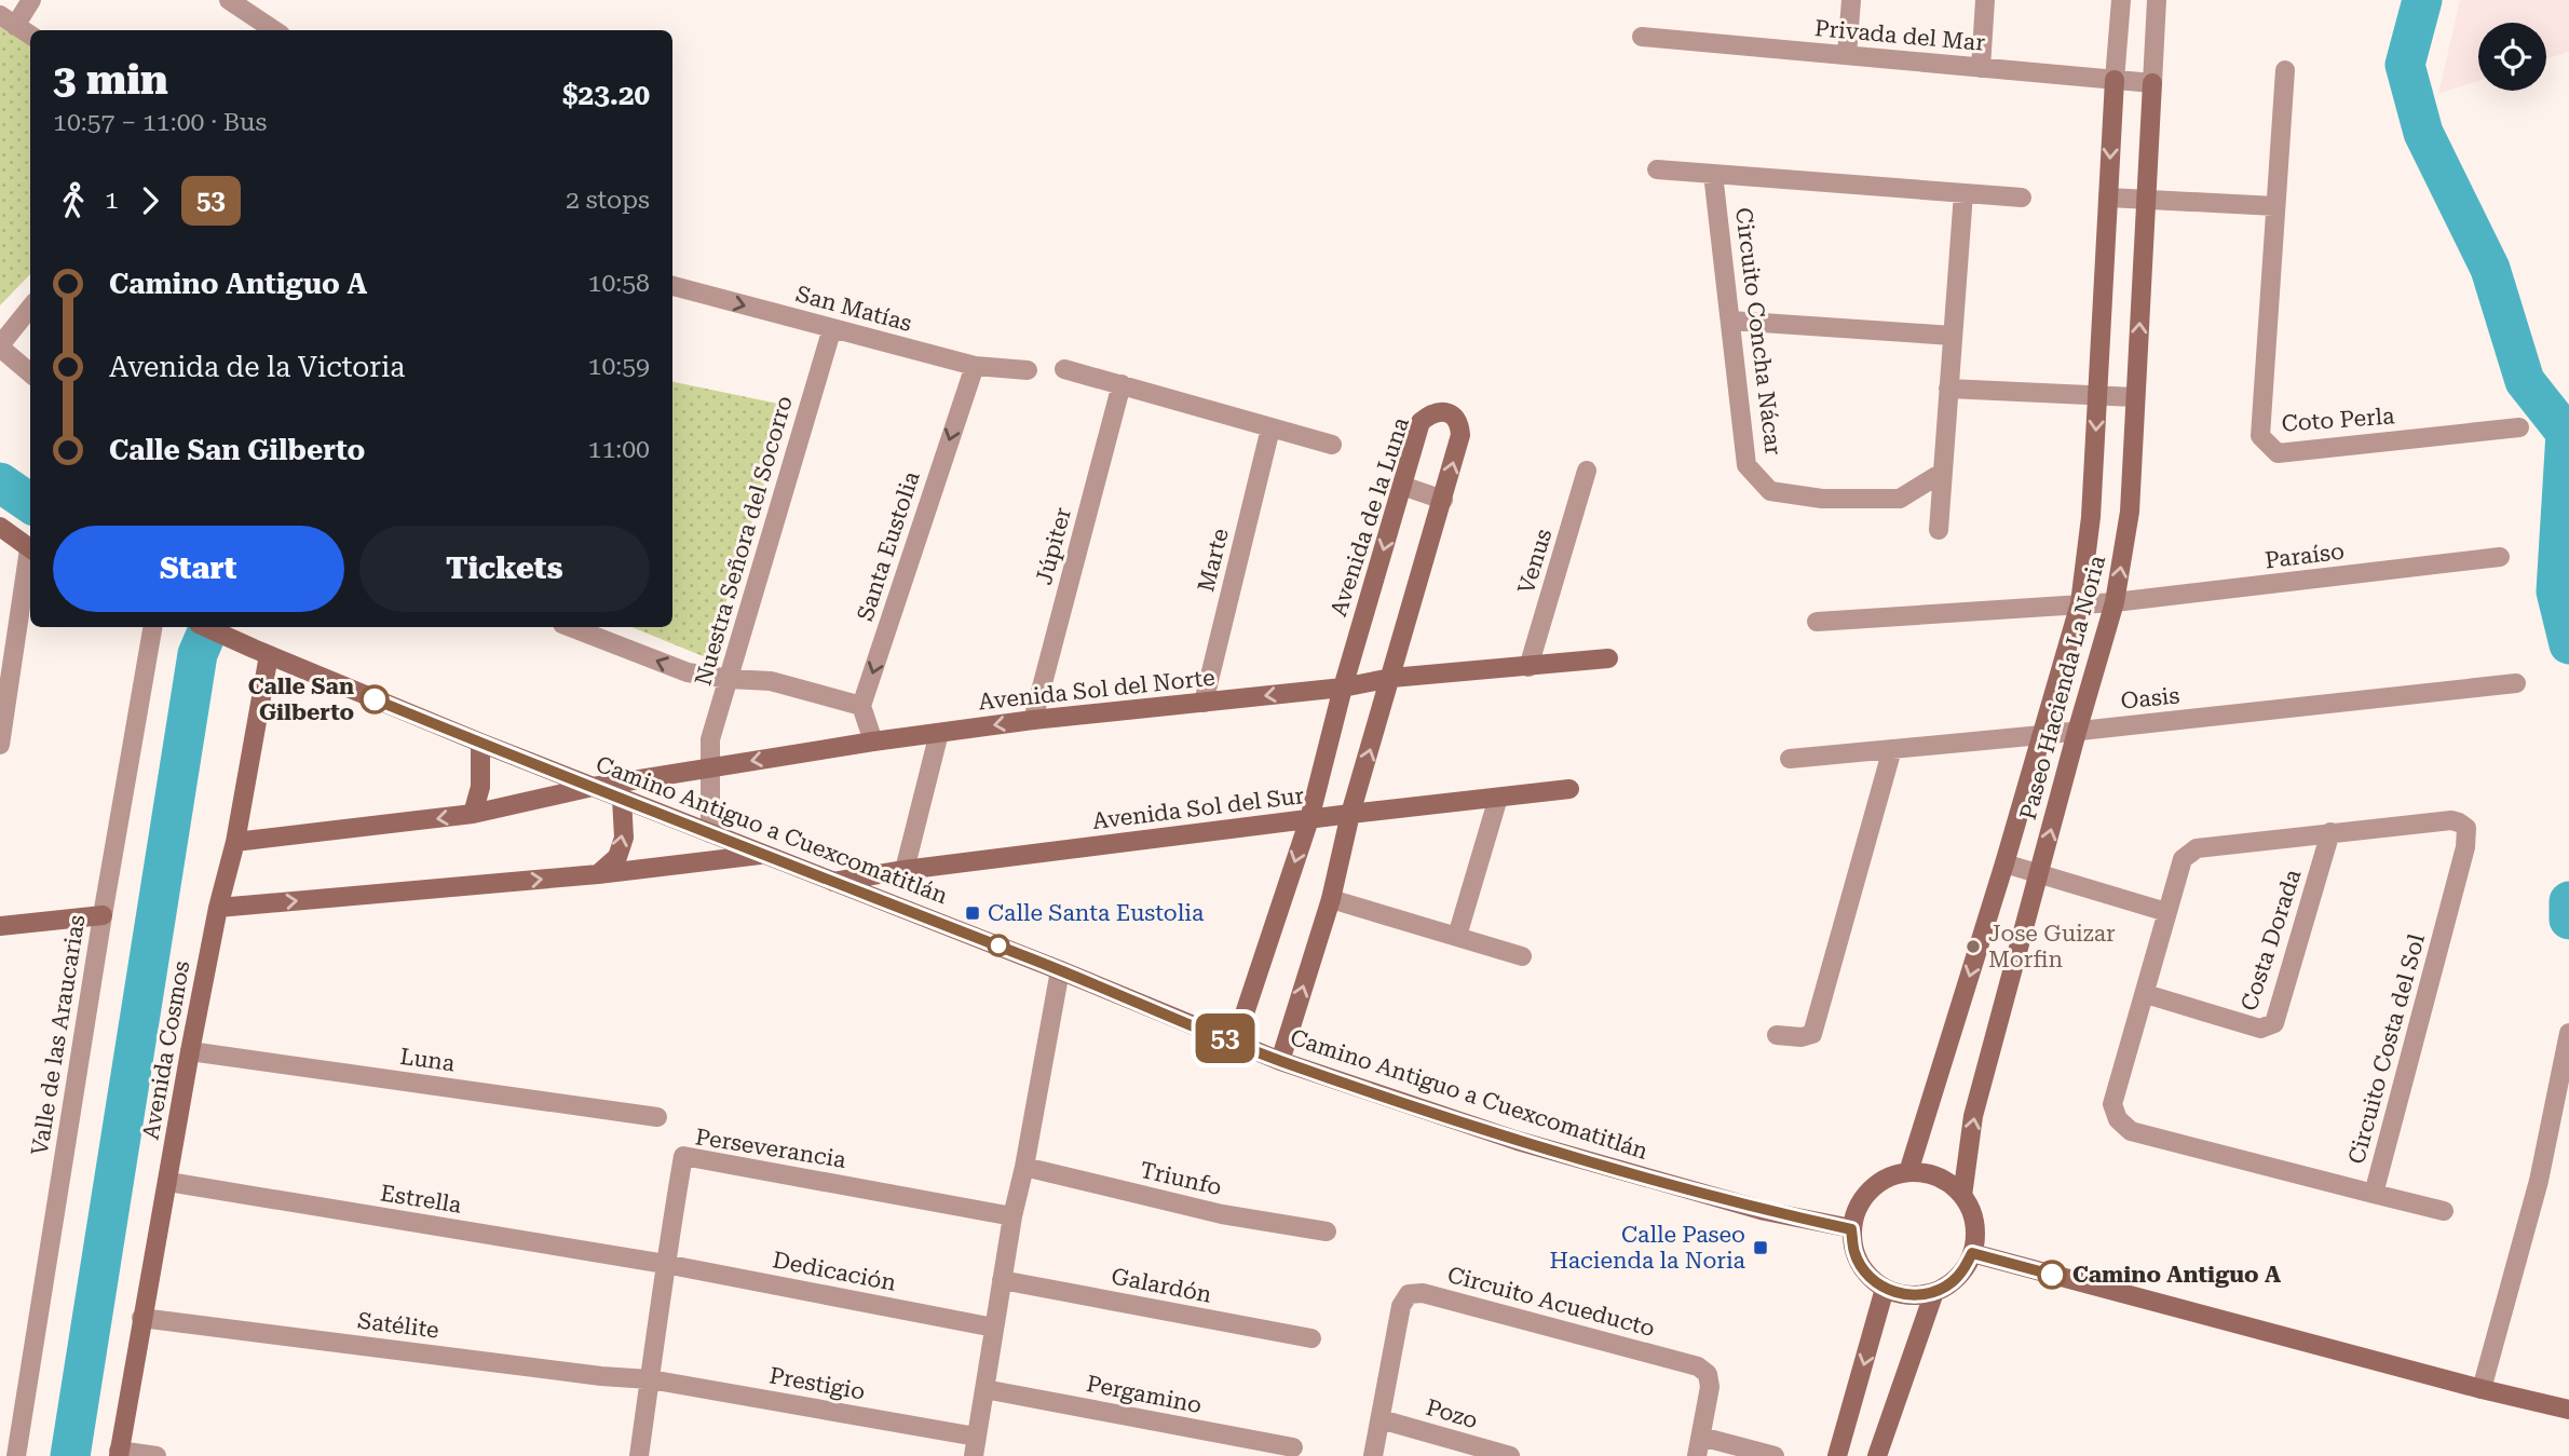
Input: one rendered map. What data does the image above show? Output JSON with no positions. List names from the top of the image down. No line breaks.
{"streets":{"street":["Privada del Mar","San Matías","Circuito Concha Nácar","Coto Perla","Avenida de la Luna","Nuestra Señora del Socorro","Santa Eustolia","Júpiter","Paraíso","Marte","Venus","Paseo Hacienda La Noria","Avenida Sol del Norte","Oasis","Avenida Sol del Sur","Camino Antiguo a Cuexcomatitlán","Costa Dorada","Valle de las Araucarias","Circuito Costa del Sol","Avenida Cosmos","Luna","Perseverancia","Triunfo","Estrella","Dedicación","Galardón","Circuito Acueducto","Satélite","Prestigio","Pergamino","Pozo"]},"crossings":[["Privada del Mar","Paseo Hacienda La Noria"],["San Matías","Nuestra Señora del Socorro"],["San Matías","Santa Eustolia"],["Avenida de la Luna","Avenida Sol del Norte"],["Avenida de la Luna","Avenida Sol del Sur"],["Avenida de la Luna","Camino Antiguo a Cuexcomatitlán"],["Nuestra Señora del Socorro","Avenida Sol del Norte"],["Nuestra Señora del Socorro","Camino Antiguo a Cuexcomatitlán"],["Júpiter","Avenida Sol del Norte"],["Paraíso","Paseo Hacienda La Noria"],["Marte","Avenida Sol del Norte"],["Venus","Avenida Sol del Norte"],["Paseo Hacienda La Noria","Oasis"],["Paseo Hacienda La Noria","Camino Antiguo a Cuexcomatitlán"],["Avenida Sol del Norte","Camino Antiguo a Cuexcomatitlán"],["Avenida Sol del Norte","Avenida Cosmos"],["Avenida Sol del Sur","Camino Antiguo a Cuexcomatitlán"],["Camino Antiguo a Cuexcomatitlán","Avenida Cosmos"],["Costa Dorada","Circuito Costa del Sol"],["Avenida Cosmos","Luna"],["Avenida Cosmos","Estrella"],["Avenida Cosmos","Satélite"],["Perseverancia","Estrella"],["Perseverancia","Dedicación"],["Perseverancia","Satélite"],["Perseverancia","Prestigio"],["Estrella","Dedicación"],["Circuito Acueducto","Pozo"],["Satélite","Prestigio"]],"one_way":["San Matías","Santa Eustolia"],"places":{"other":["Calle San Gilberto","Jose Guizar Morfin","Camino Antiguo A"],"transit":["Calle Santa Eustolia","Calle Paseo Hacienda la Noria"]},"lines":["bus line 53"],"page":{"on_map":"53","heading":["3 min","10:57 – 11:00 · Bus","$23.20"],"legs":["1","53","2 stops"],"list":[{"name":"Camino Antiguo A","value":"10:58"},{"name":"Avenida de la Victoria","value":"10:59"},{"name":"Calle San Gilberto","value":"11:00"}],"buttons":["Start","Tickets"]}}
